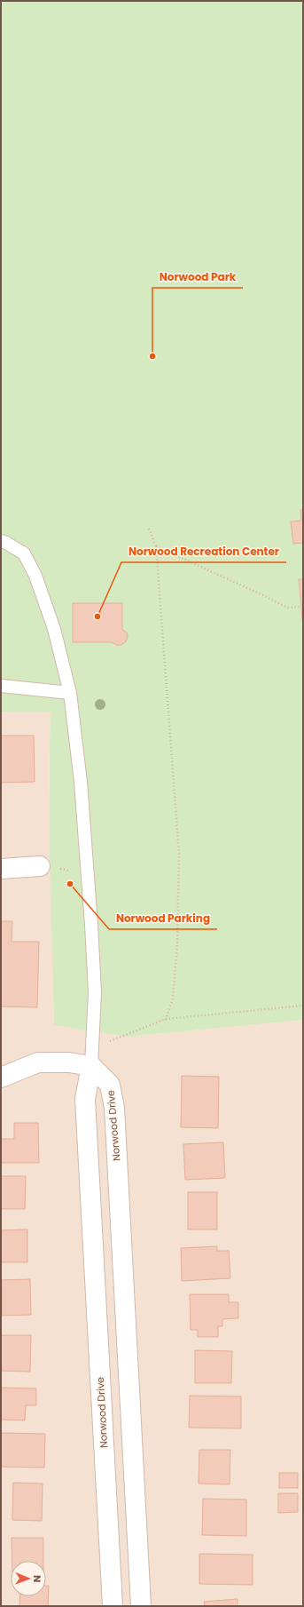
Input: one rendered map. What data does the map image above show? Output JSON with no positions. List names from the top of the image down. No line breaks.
{"streets":{"street":["Norwood Drive"]},"places":["Norwood Park","Norwood Recreation Center","Norwood Parking"],"north":"right"}
